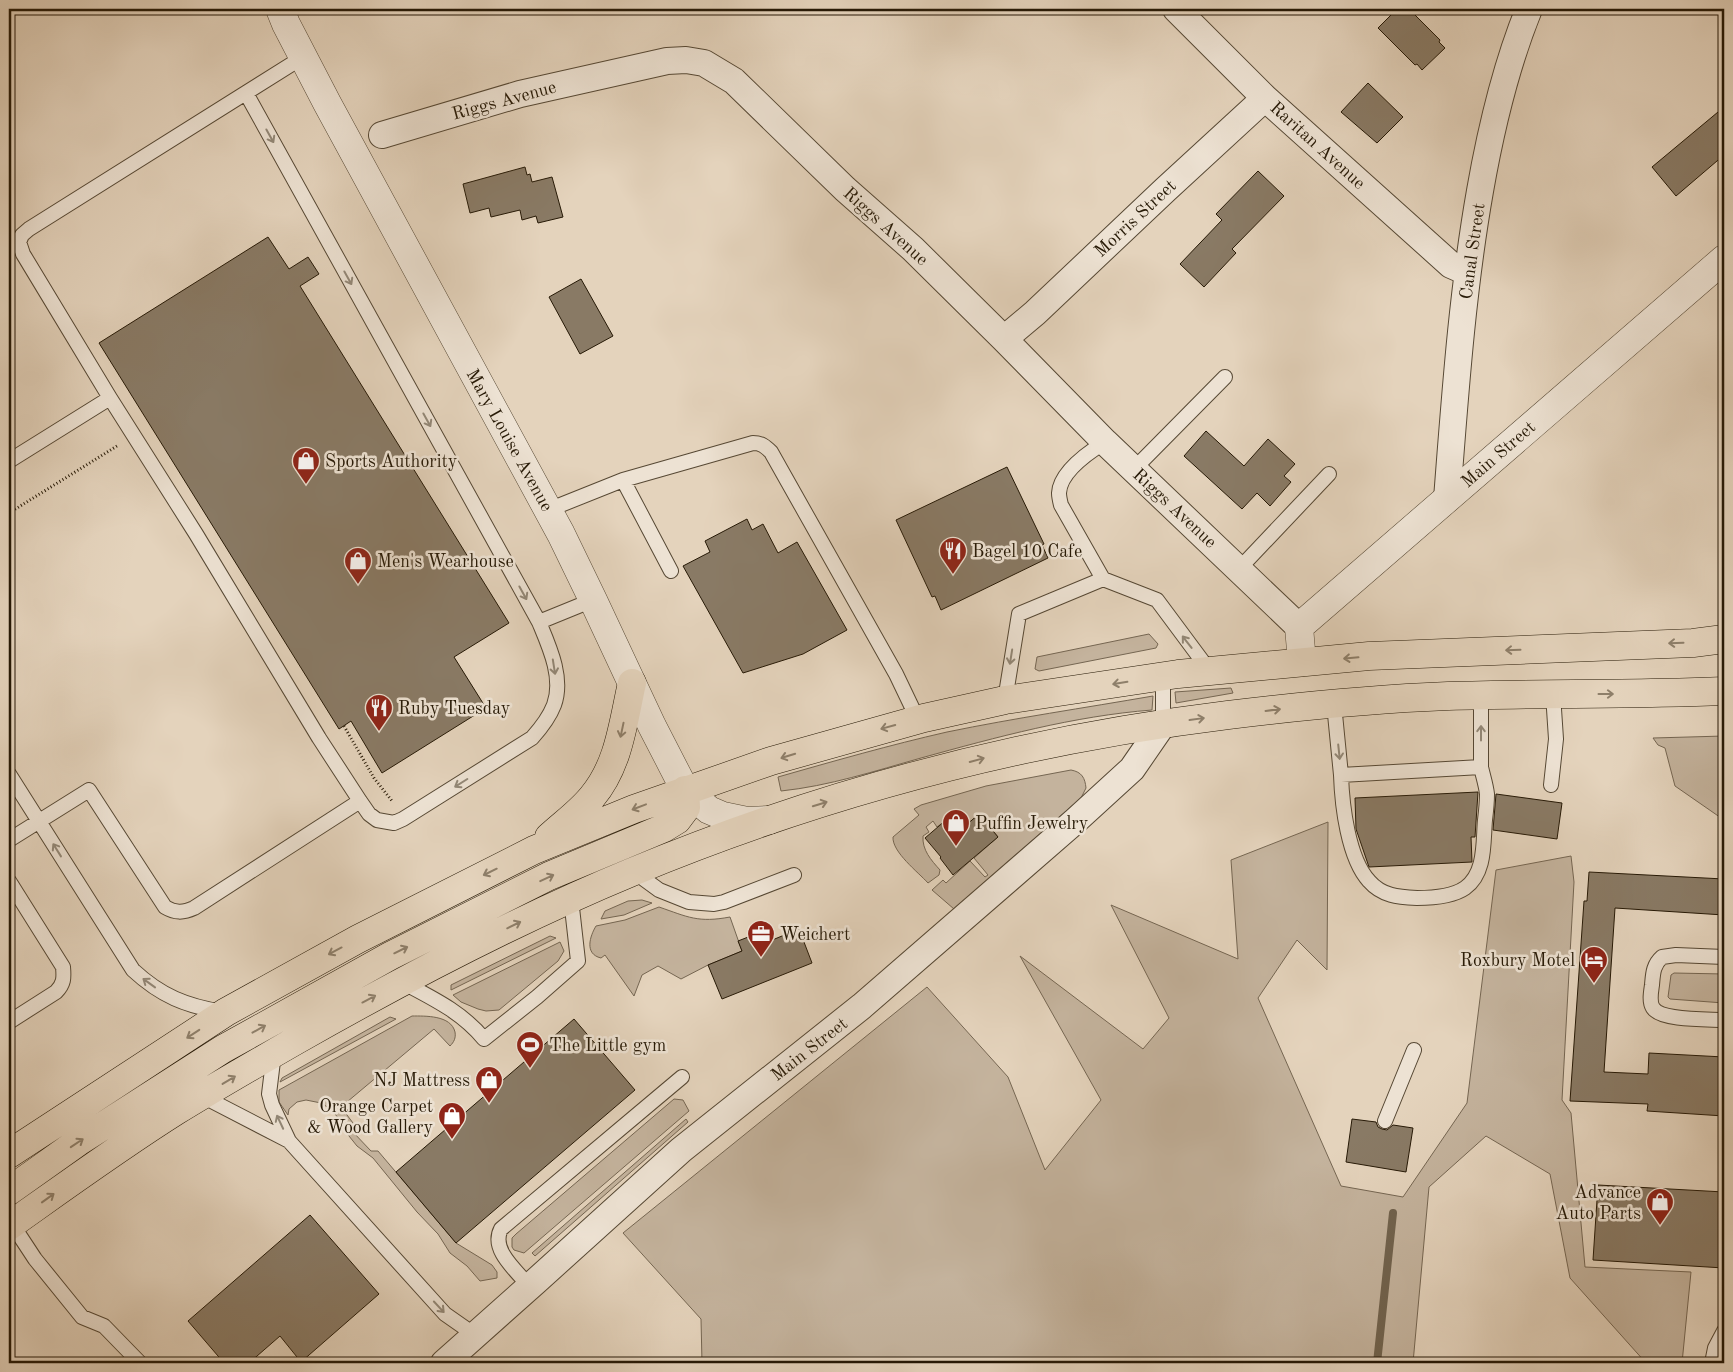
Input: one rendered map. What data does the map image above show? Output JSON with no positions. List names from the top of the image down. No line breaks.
{"streets":{"street":["Riggs Avenue","Raritan Avenue","Morris Street","Canal Street","Mary Louise Avenue","Main Street"]},"crossings":[["Riggs Avenue","Morris Street"],["Riggs Avenue","Main Street"],["Raritan Avenue","Morris Street"],["Raritan Avenue","Canal Street"],["Canal Street","Main Street"]],"places":{"shop":["Sports Authority","Men's Wearhouse","Puffin Jewelry","NJ Mattress","Orange Carpet & Wood Gallery","Advance Auto Parts"],"restaurant":["Bagel 10 Cafe","Ruby Tuesday"],"office":["Weichert"],"hotel":["Roxbury Motel"],"sports":["The Little gym"]}}
